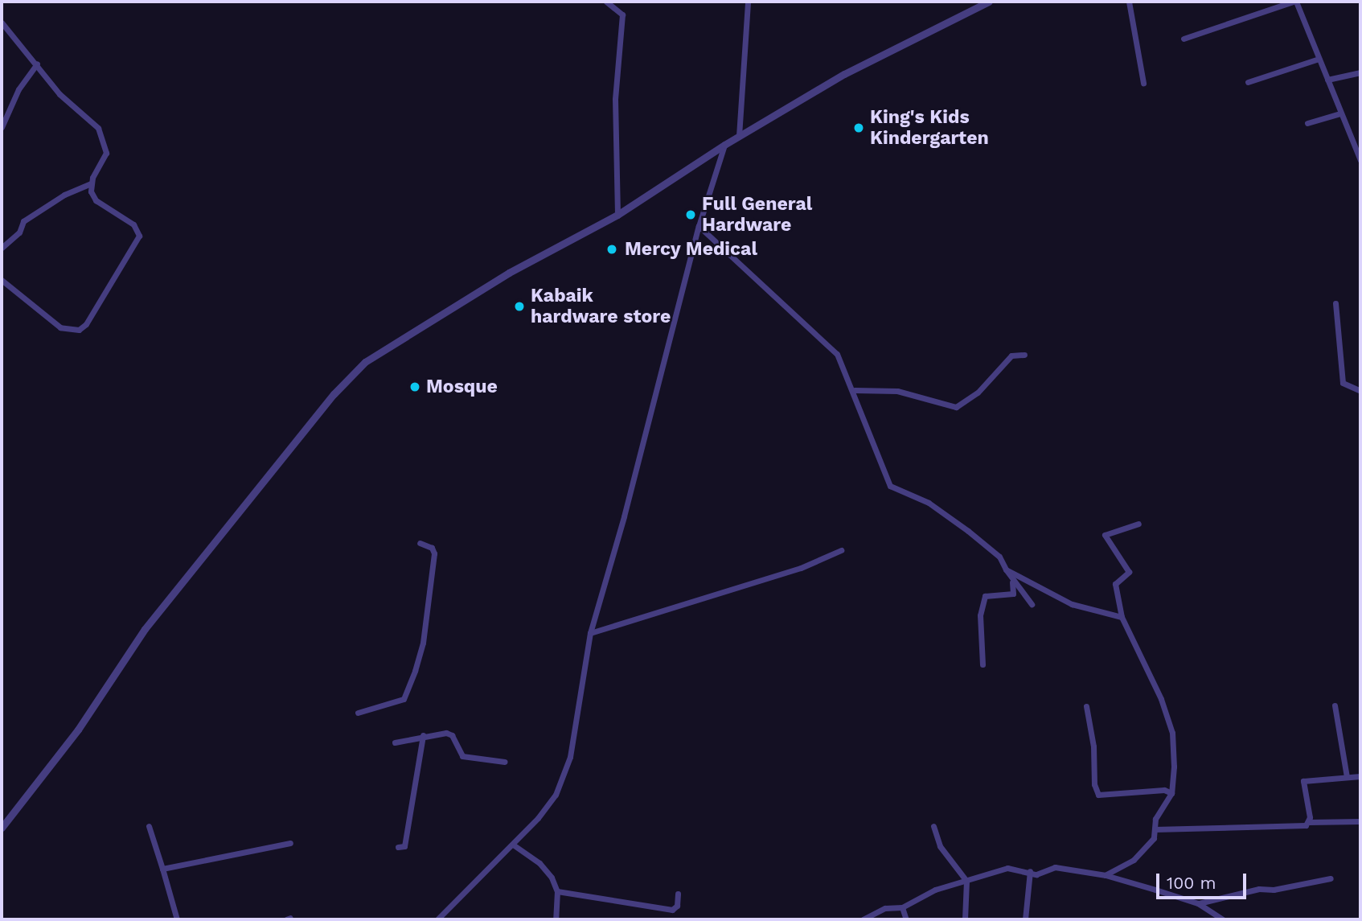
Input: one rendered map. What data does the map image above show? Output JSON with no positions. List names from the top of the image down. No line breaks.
{"places":["King's Kids Kindergarten","Full General Hardware","Mercy Medical","Kabaik hardware store","Mosque"],"scale_bar":"100 m"}
